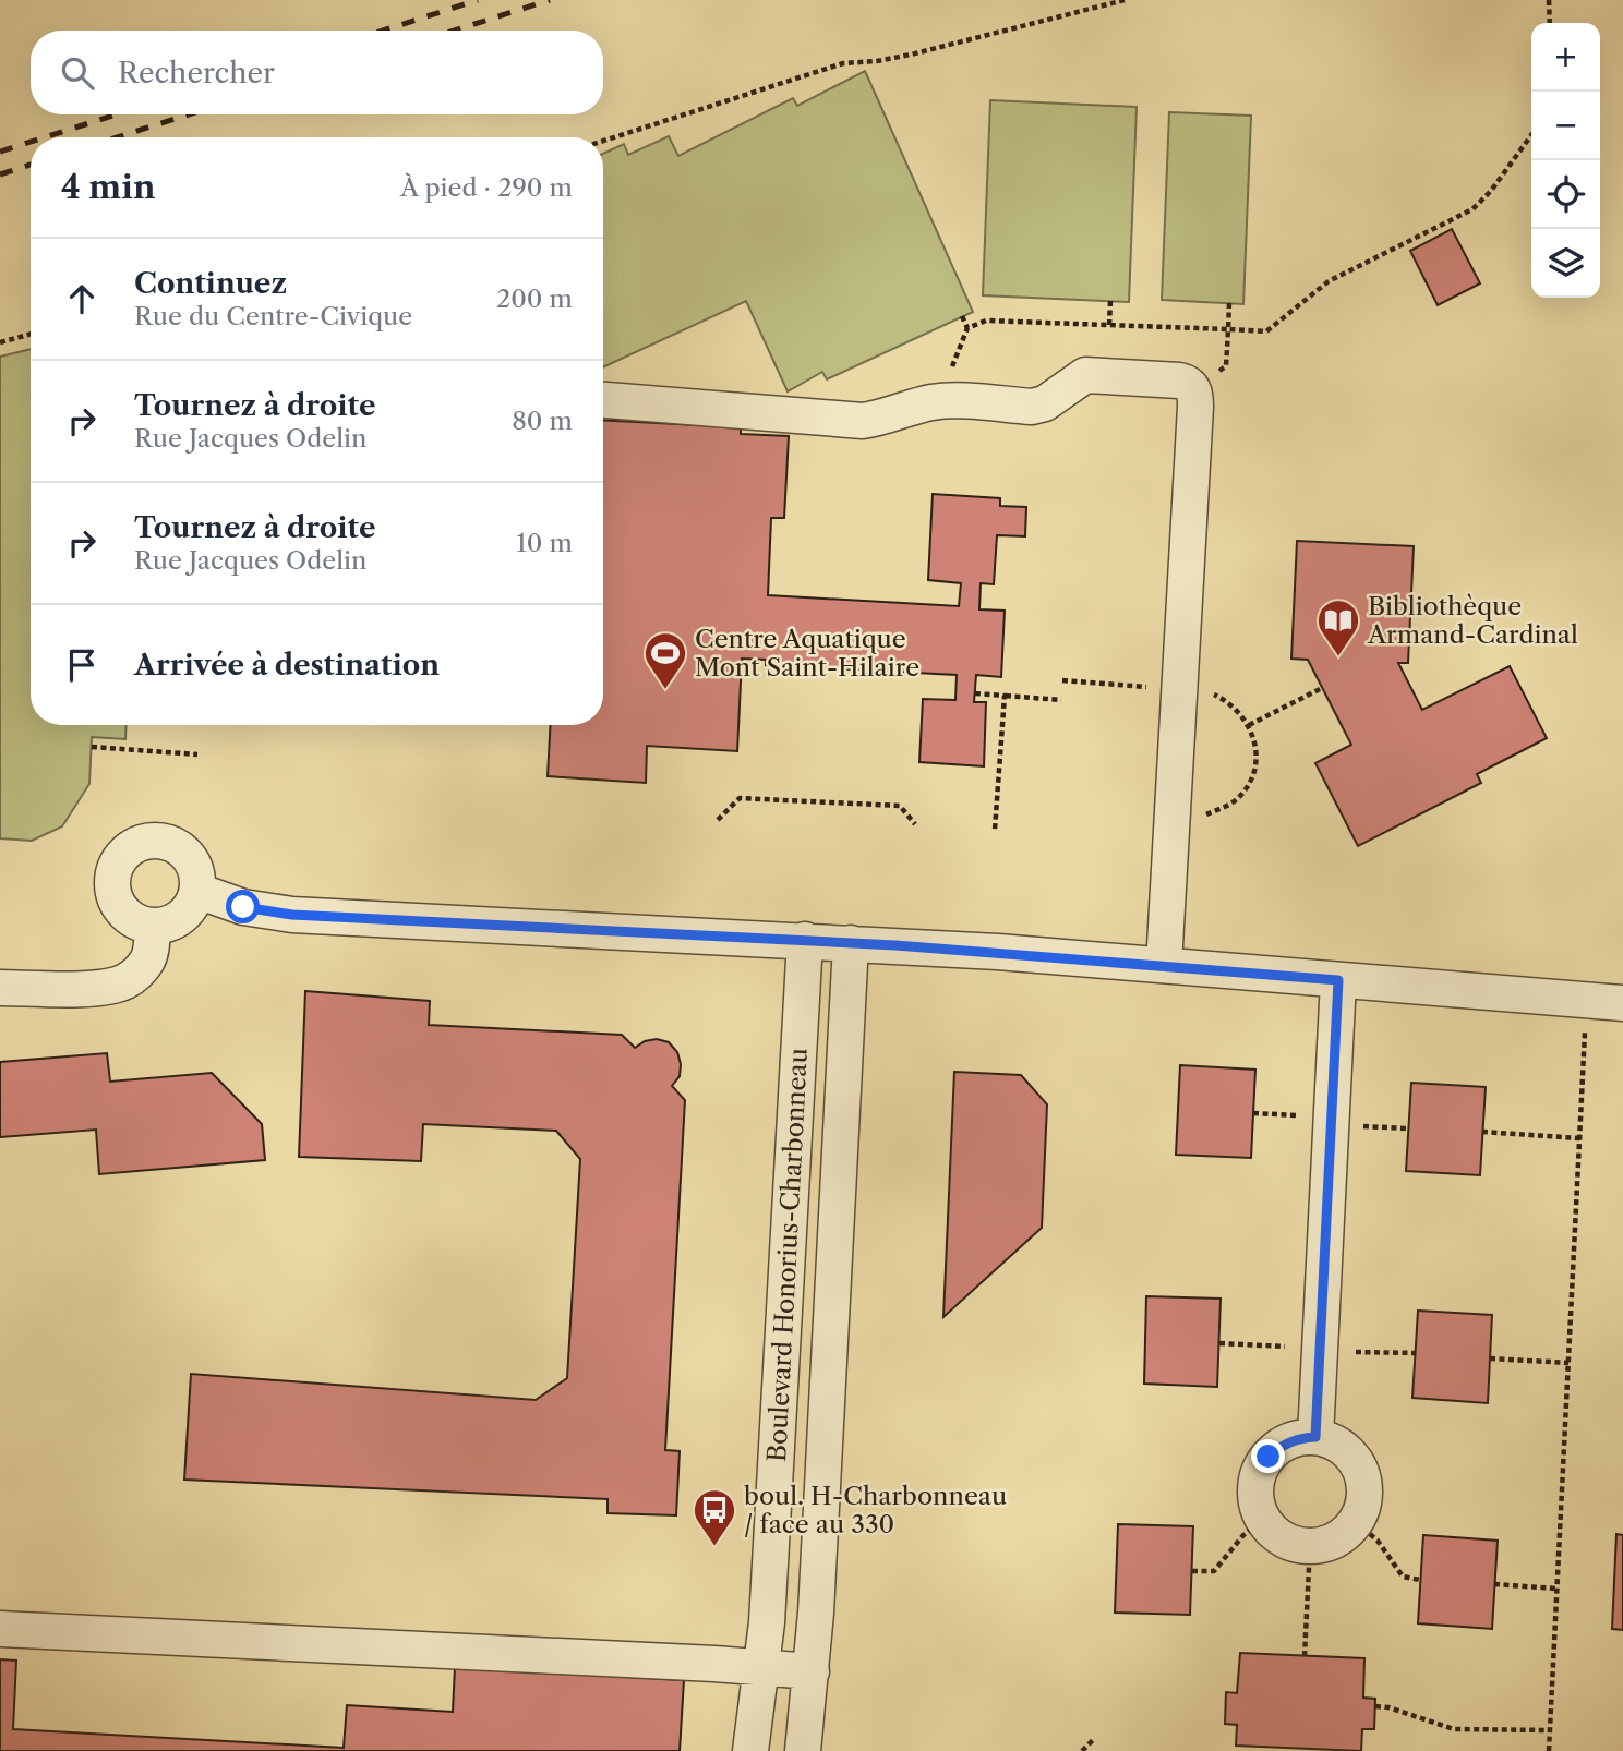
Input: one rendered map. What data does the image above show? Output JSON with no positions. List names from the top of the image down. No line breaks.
{"streets":{"street":["Boulevard Honorius-Charbonneau"]},"places":{"library":["Bibliothèque Armand-Cardinal"],"sports":["Centre Aquatique Mont Saint-Hilaire"],"bus stop":["boul. H-Charbonneau / face au 330"]},"page":{"map_buttons":["+","−"],"search":"Rechercher","heading":["4 min","À pied · 290 m"],"list":[["Continuez","Rue du Centre-Civique","200 m"],["Tournez à droite","Rue Jacques Odelin","80 m"],["Tournez à droite","Rue Jacques Odelin","10 m"],"Arrivée à destination"]}}
